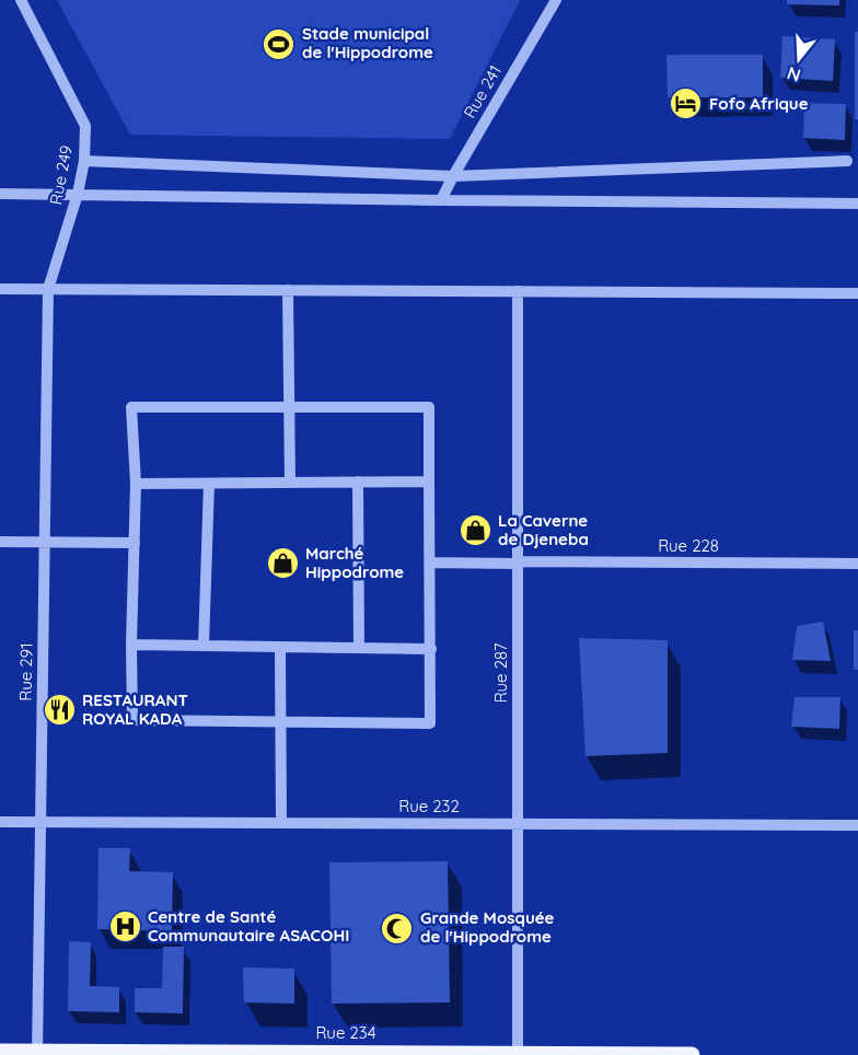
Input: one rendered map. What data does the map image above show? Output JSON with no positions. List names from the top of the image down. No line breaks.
{"streets":{"main road":["Rue 234"],"street":["Rue 241","Rue 249","Rue 228","Rue 291","Rue 287","Rue 232"]},"crossings":[["Rue 249","Rue 291"],["Rue 228","Rue 287"],["Rue 291","Rue 232"],["Rue 291","Rue 234"],["Rue 287","Rue 232"],["Rue 287","Rue 234"]],"places":{"sports":["Stade municipal de l'Hippodrome"],"hotel":["Fofo Afrique"],"shop":["La Caverne de Djeneba","Marché Hippodrome"],"restaurant":["RESTAURANT ROYAL KADA"],"hospital":["Centre de Santé Communautaire ASACOHI"],"mosque":["Grande Mosquée de l'Hippodrome"]},"north":"bottom"}
